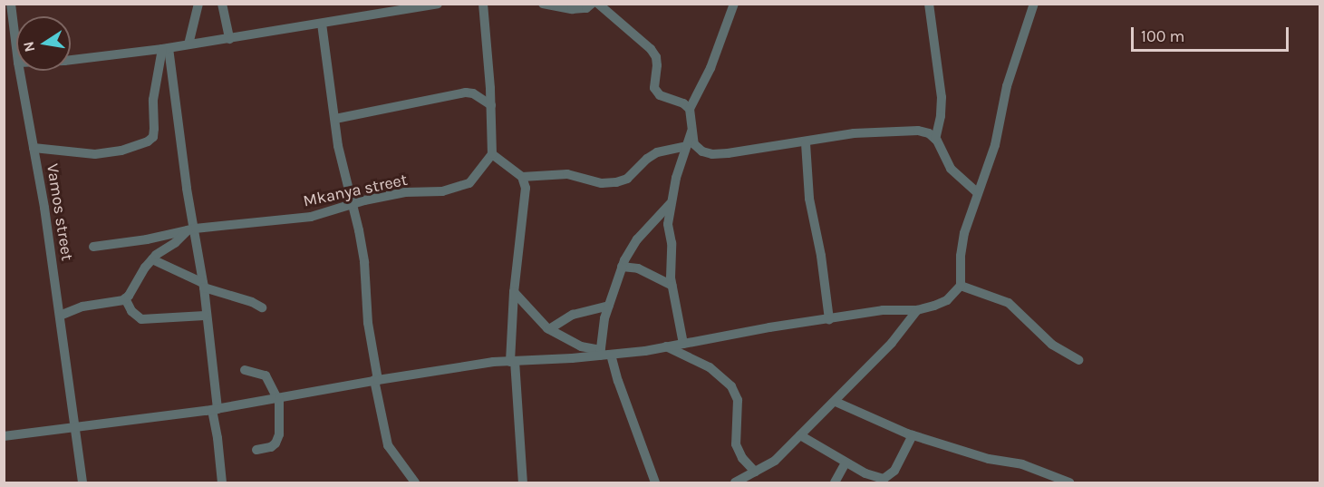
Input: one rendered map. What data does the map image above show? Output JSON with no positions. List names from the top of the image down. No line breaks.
{"streets":{"street":["Mkanya street","Vamos street"]},"scale_bar":"100 m","north":"left"}
